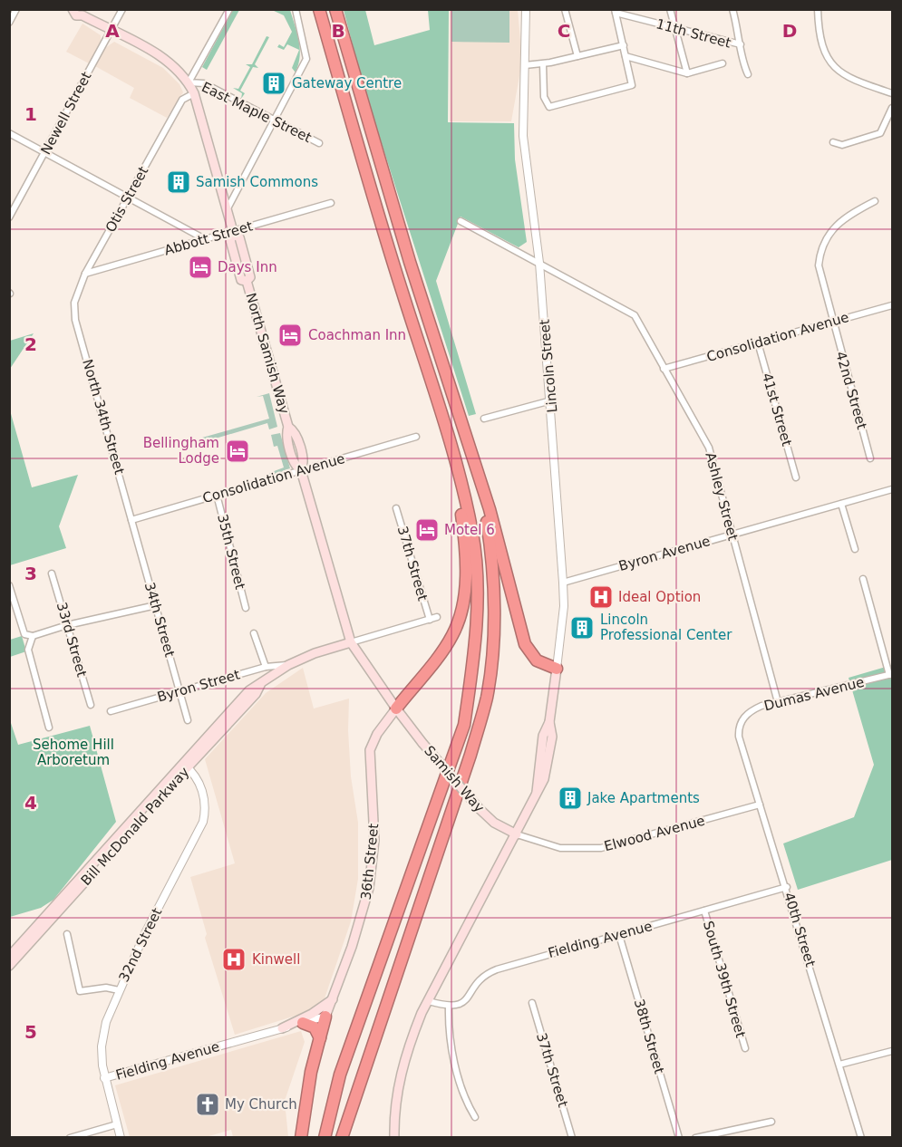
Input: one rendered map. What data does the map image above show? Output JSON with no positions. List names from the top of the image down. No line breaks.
{"streets":{"main road":["East Maple Street","North Samish Way","Lincoln Street","Samish Way","Bill McDonald Parkway","36th Street"],"street":["11th Street","Newell Street","Otis Street","Abbott Street","Consolidation Avenue","42nd Street","41st Street","North 34th Street","Ashley Street","35th Street","Byron Avenue","37th Street","34th Street","33rd Street","Byron Street","Dumas Avenue","Elwood Avenue","40th Street","Fielding Avenue","32nd Street","South 39th Street","38th Street"]},"crossings":[["East Maple Street","Newell Street"],["East Maple Street","North Samish Way"],["Otis Street","Abbott Street"],["Otis Street","North Samish Way"],["Otis Street","North 34th Street"],["Abbott Street","North Samish Way"],["Consolidation Avenue","North Samish Way"],["Consolidation Avenue","42nd Street"],["Consolidation Avenue","41st Street"],["Consolidation Avenue","North 34th Street"],["Consolidation Avenue","Ashley Street"],["Consolidation Avenue","35th Street"],["Consolidation Avenue","34th Street"],["Consolidation Avenue","Samish Way"],["North Samish Way","Samish Way"],["Lincoln Street","Ashley Street"],["Lincoln Street","Byron Avenue"],["Lincoln Street","Samish Way"],["Lincoln Street","Elwood Avenue"],["North 34th Street","34th Street"],["Ashley Street","Byron Avenue"],["Ashley Street","Dumas Avenue"],["37th Street","Bill McDonald Parkway"],["34th Street","Byron Street"],["Byron Street","Bill McDonald Parkway"],["Dumas Avenue","40th Street"],["Samish Way","Bill McDonald Parkway"],["Samish Way","Elwood Avenue"],["Samish Way","36th Street"],["Bill McDonald Parkway","32nd Street"],["Elwood Avenue","40th Street"],["36th Street","Fielding Avenue"],["40th Street","Fielding Avenue"],["Fielding Avenue","32nd Street"],["Fielding Avenue","South 39th Street"],["Fielding Avenue","38th Street"]],"parks":["Sehome Hill Arboretum"],"places":{"building":["Gateway Centre","Samish Commons","Lincoln Professional Center","Jake Apartments"],"hotel":["Days Inn","Coachman Inn","Bellingham Lodge","Motel 6"],"hospital":["Ideal Option","Kinwell"],"church":["My Church"]},"grid":{"columns":["A","B","C","D"],"rows":["1","2","3","4","5"]}}
